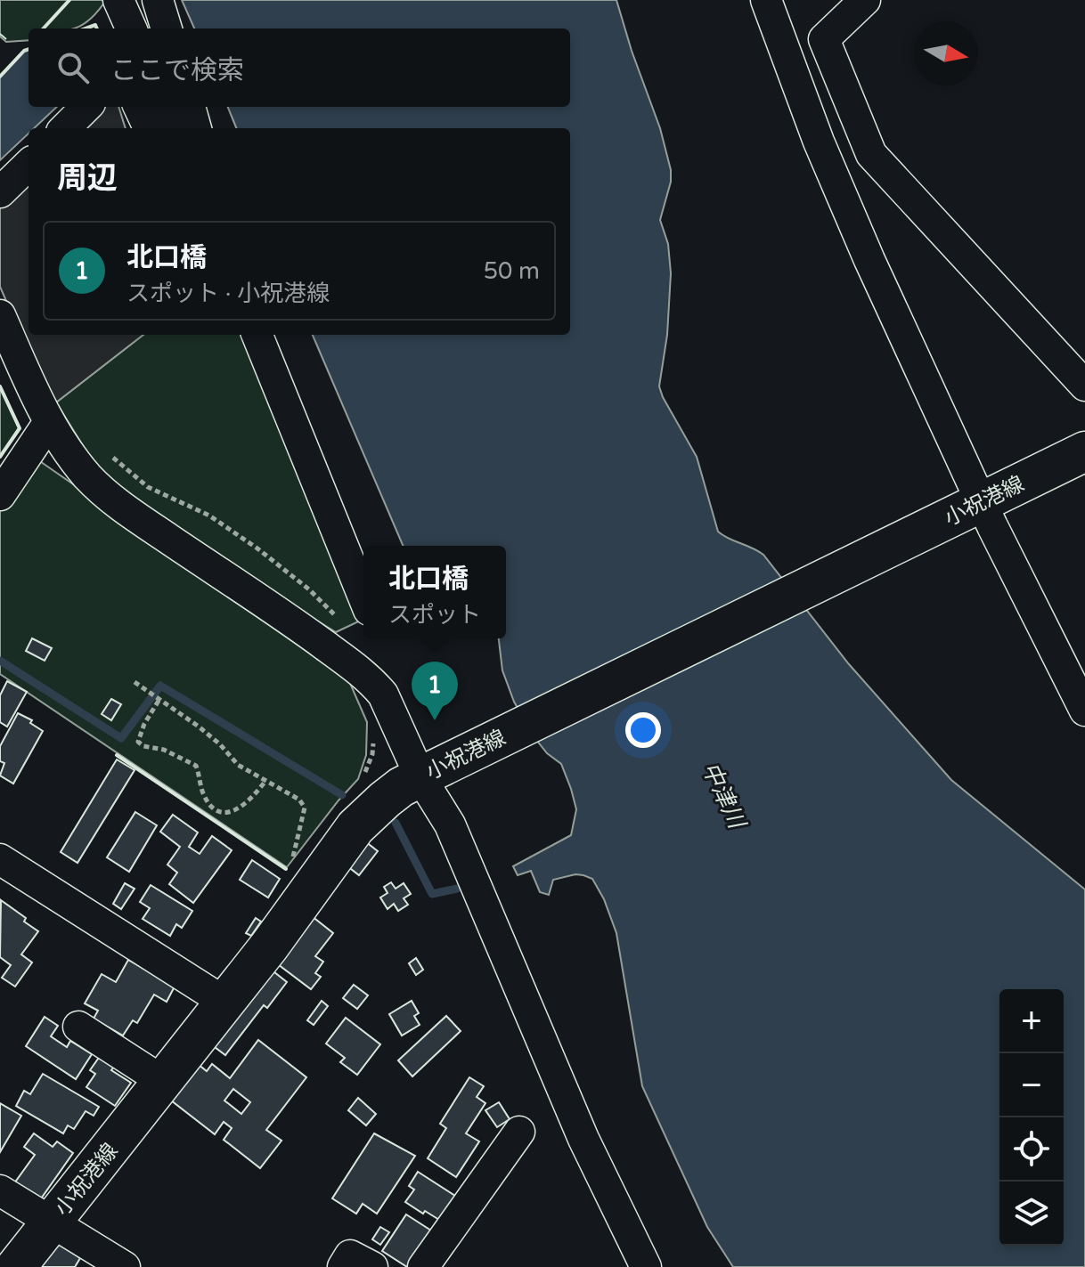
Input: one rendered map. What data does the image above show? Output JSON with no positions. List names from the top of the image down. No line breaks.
{"streets":{"main road":["小祝港線"]},"water":["中津川"],"north":"right","page":{"search":"ここで検索","heading":"周辺","list":[{"mark":"1","name":"北口橋","note":"スポット · 小祝港線","value":"50 m"}],"popup":["北口橋","スポット"],"pins":"1","map_buttons":["+","−"]}}
